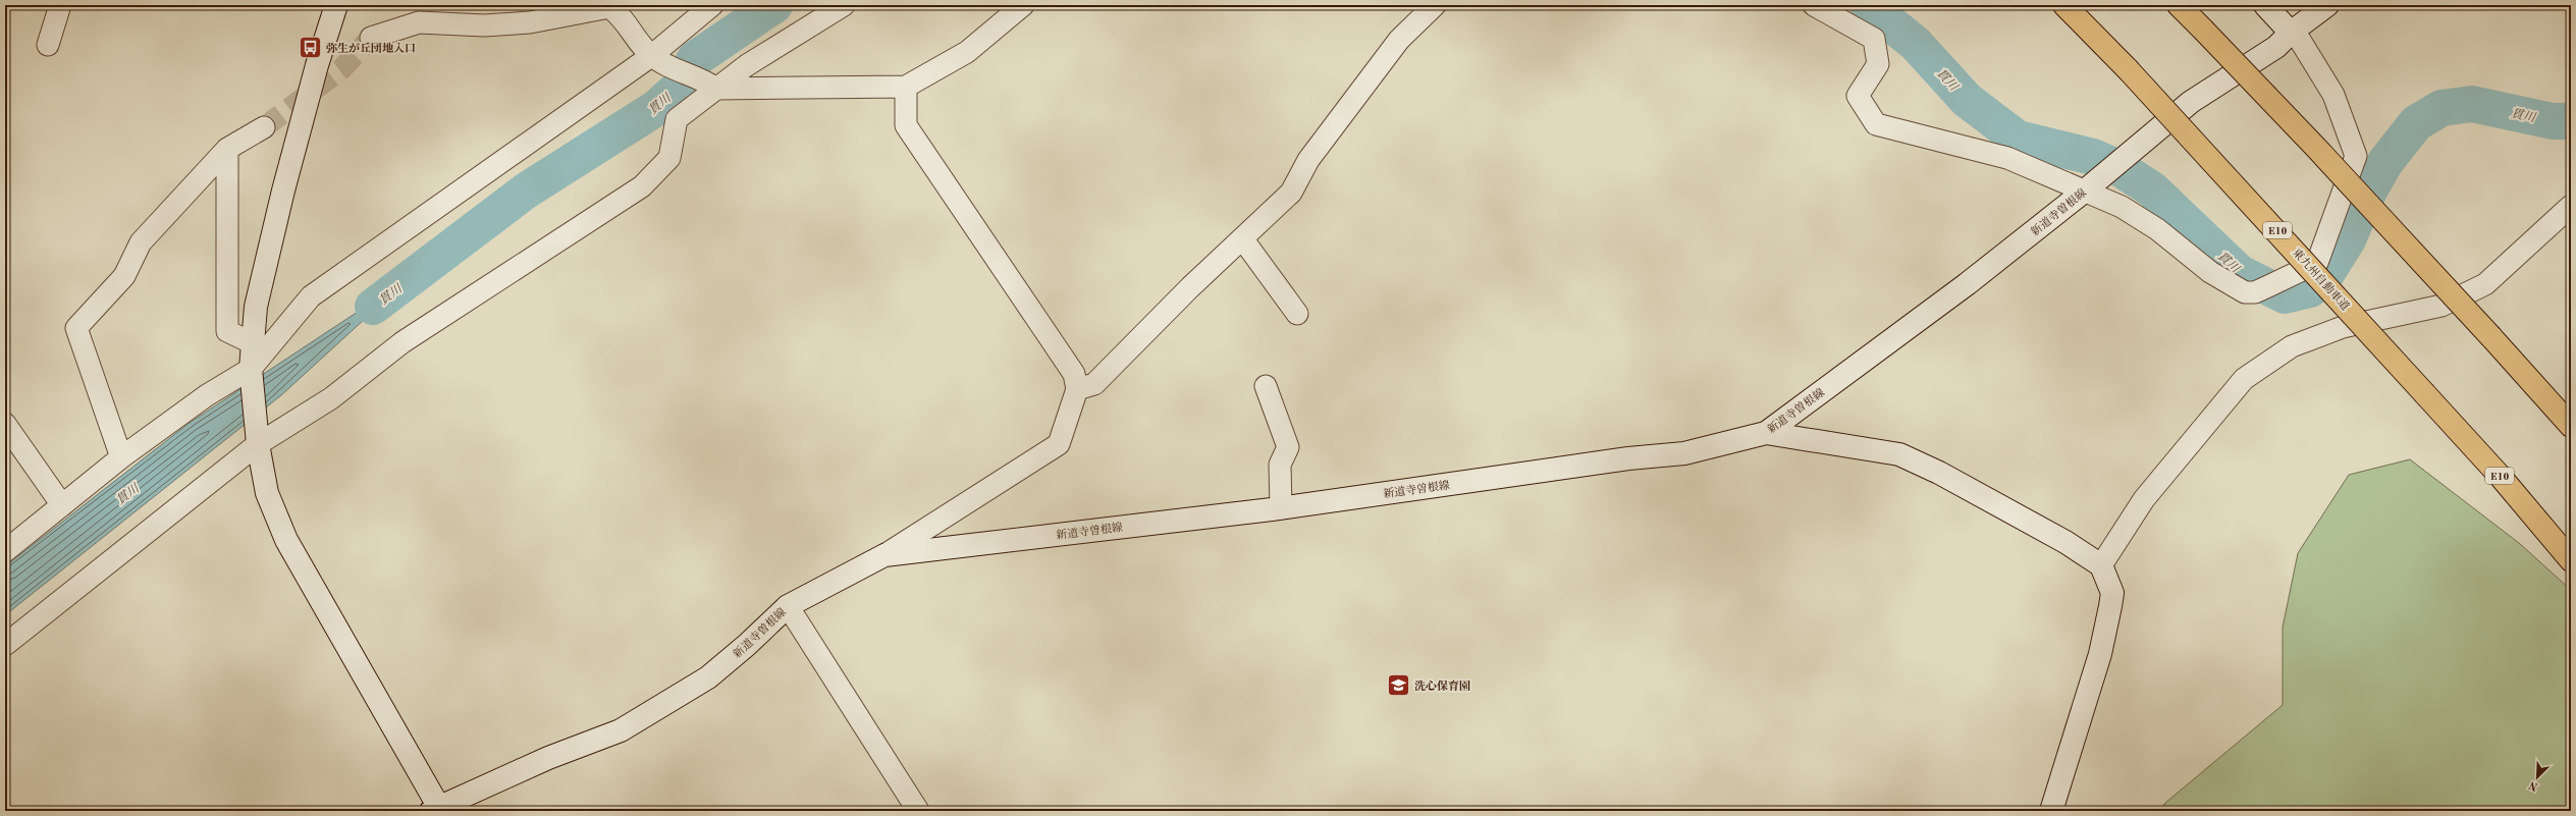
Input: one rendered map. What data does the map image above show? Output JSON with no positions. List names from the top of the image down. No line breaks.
{"streets":{"highway":["E10","東九州自動車道"],"main road":["新道寺曽根線"]},"water":["貫川"],"places":{"bus stop":["弥生が丘団地入口"],"school or university":["洗心保育園"]},"north":"bottom left"}
